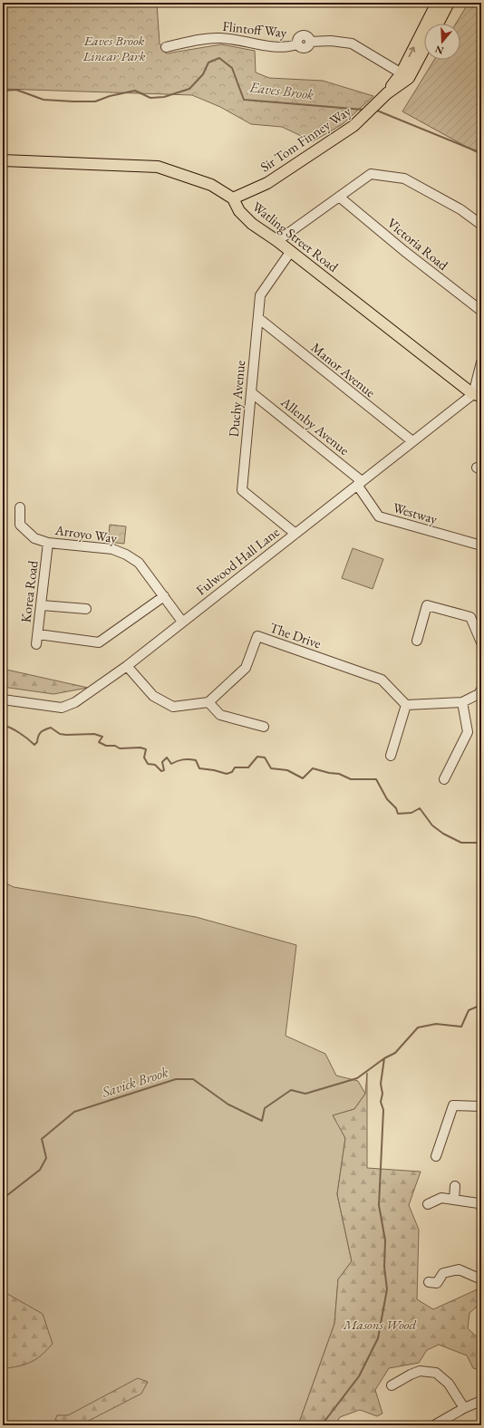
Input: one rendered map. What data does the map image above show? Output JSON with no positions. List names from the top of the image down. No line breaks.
{"streets":{"main road":["Sir Tom Finney Way","Watling Street Road"],"street":["Flintoff Way","Victoria Road","Manor Avenue","Duchy Avenue","Allenby Avenue","Westway","Arroyo Way","Fulwood Hall Lane","Korea Road","The Drive"]},"crossings":[["Flintoff Way","Sir Tom Finney Way"],["Sir Tom Finney Way","Watling Street Road"],["Watling Street Road","Duchy Avenue"],["Watling Street Road","Fulwood Hall Lane"],["Manor Avenue","Duchy Avenue"],["Manor Avenue","Fulwood Hall Lane"],["Duchy Avenue","Allenby Avenue"],["Duchy Avenue","Fulwood Hall Lane"],["Allenby Avenue","Westway"],["Allenby Avenue","Fulwood Hall Lane"],["Westway","Fulwood Hall Lane"],["Arroyo Way","Fulwood Hall Lane"],["Arroyo Way","Korea Road"]],"water":["Eaves Brook","Savick Brook"],"parks":["Eaves Brook Linear Park","Masons Wood"],"north":"bottom"}
